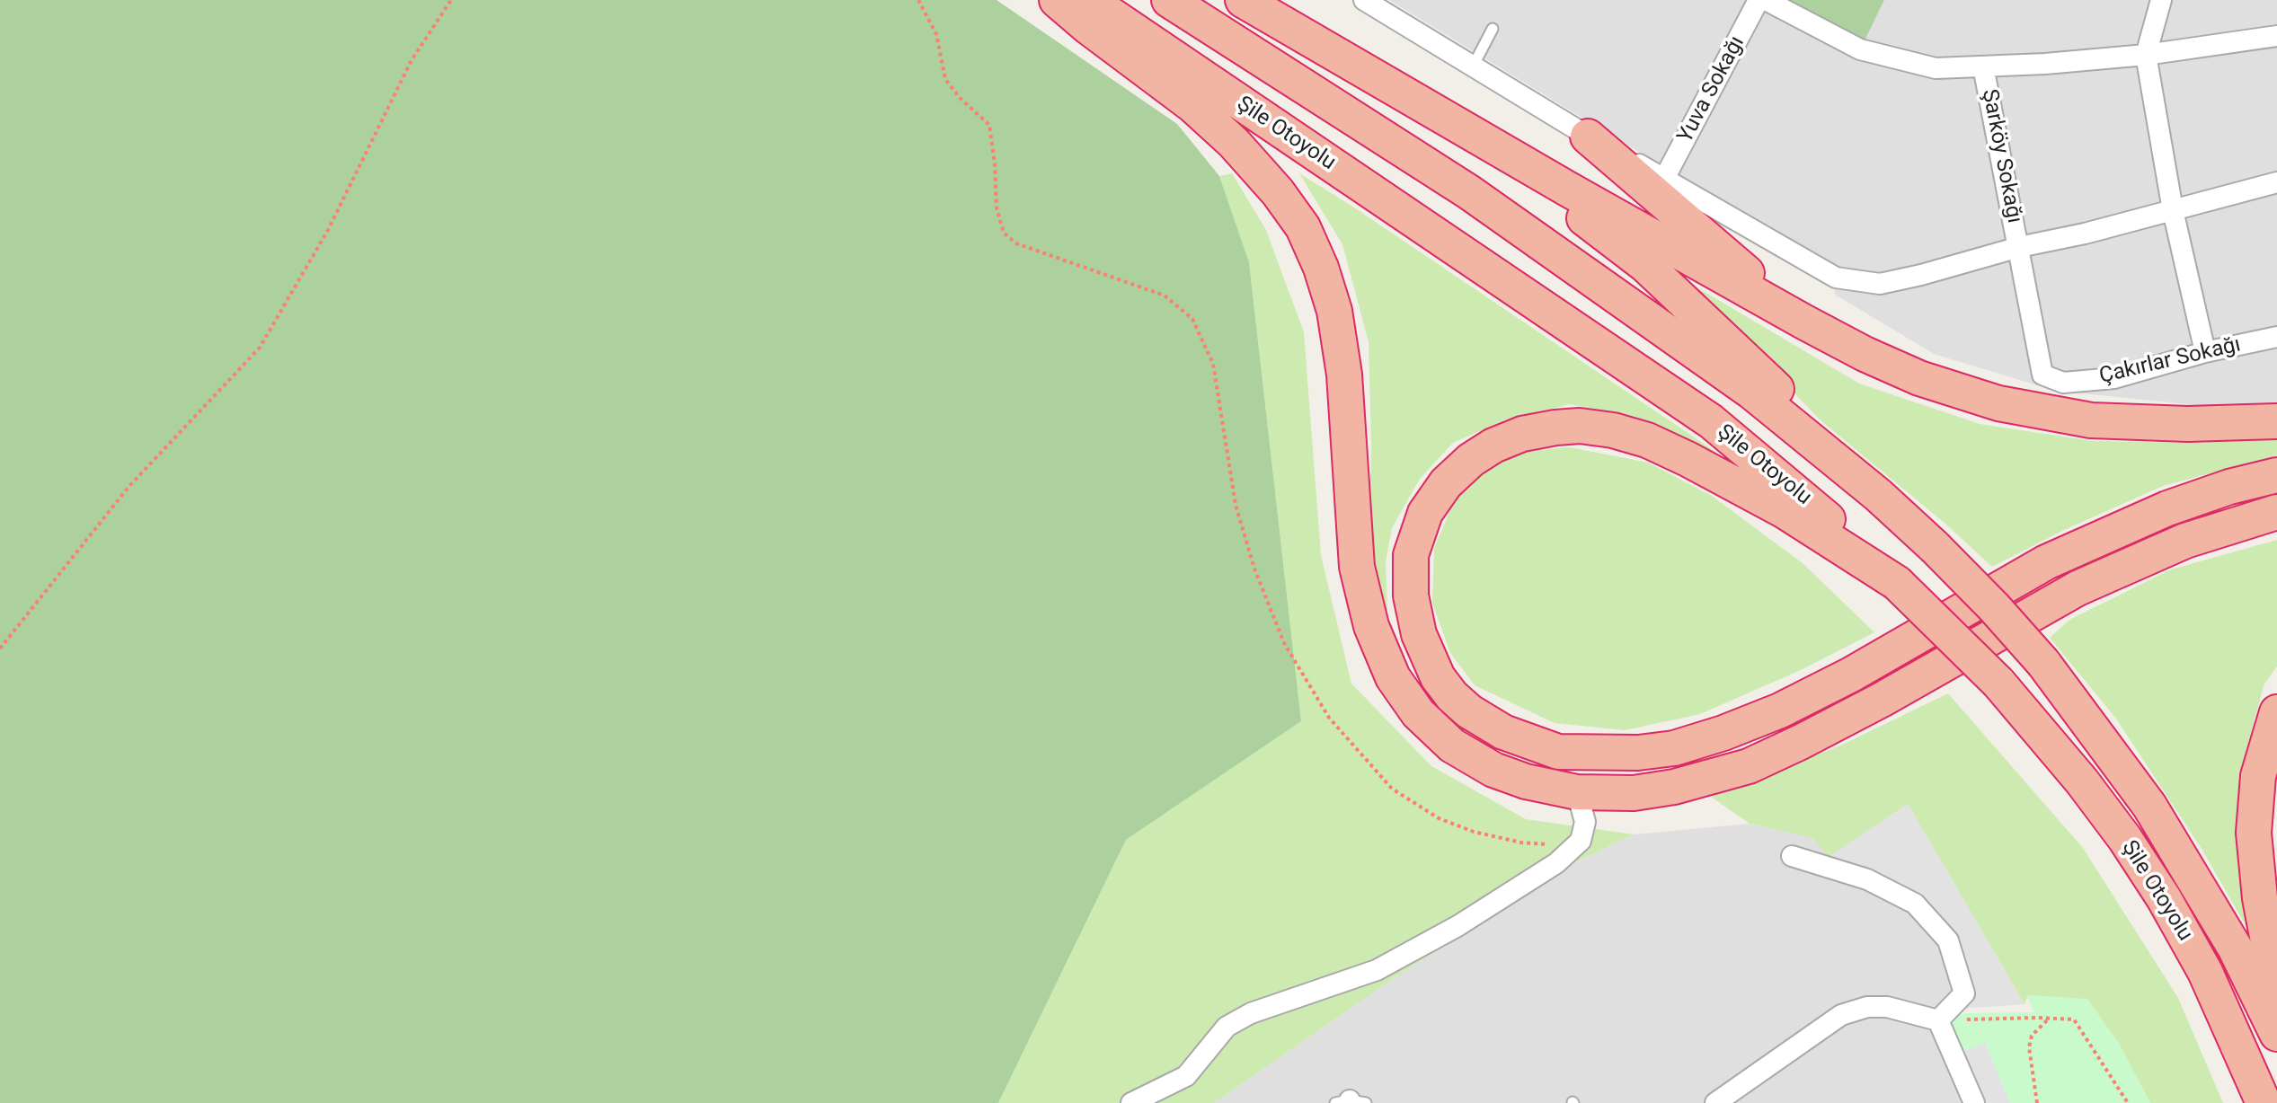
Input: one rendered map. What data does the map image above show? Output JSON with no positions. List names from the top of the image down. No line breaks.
{"streets":{"highway":["Şile Otoyolu"],"street":["Yuva Sokağı","Şarköy Sokağı","Çakırlar Sokağı"]},"crossings":[["Şarköy Sokağı","Çakırlar Sokağı"]]}
